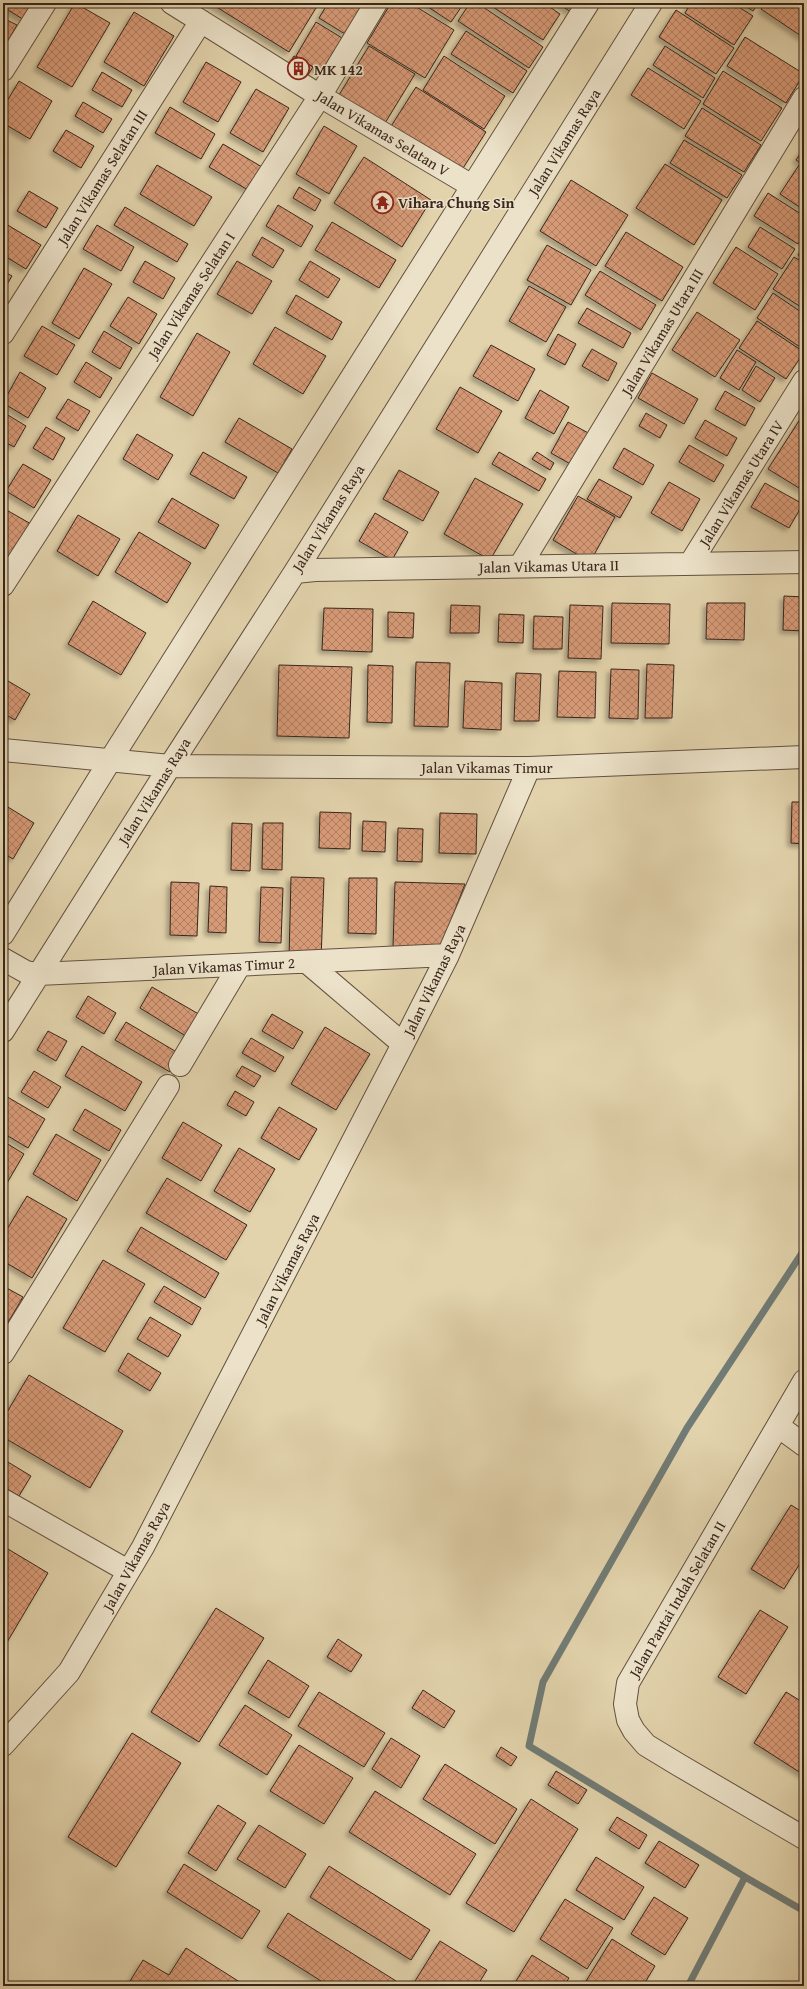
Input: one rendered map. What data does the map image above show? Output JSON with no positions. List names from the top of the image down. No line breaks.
{"streets":{"street":["Jalan Vikamas Selatan V","Jalan Vikamas Raya","Jalan Vikamas Selatan III","Jalan Vikamas Selatan I","Jalan Vikamas Utara III","Jalan Vikamas Utara IV","Jalan Vikamas Utara II","Jalan Vikamas Timur","Jalan Vikamas Timur 2","Jalan Pantai Indah Selatan II"]},"crossings":[["Jalan Vikamas Selatan V","Jalan Vikamas Selatan III"],["Jalan Vikamas Selatan V","Jalan Vikamas Selatan I"],["Jalan Vikamas Raya","Jalan Vikamas Utara II"],["Jalan Vikamas Raya","Jalan Vikamas Timur"],["Jalan Vikamas Raya","Jalan Vikamas Timur 2"],["Jalan Vikamas Utara III","Jalan Vikamas Utara II"],["Jalan Vikamas Utara IV","Jalan Vikamas Utara II"]],"places":{"building":["MK 142"],"temple":["Vihara Chung Sin"]}}
